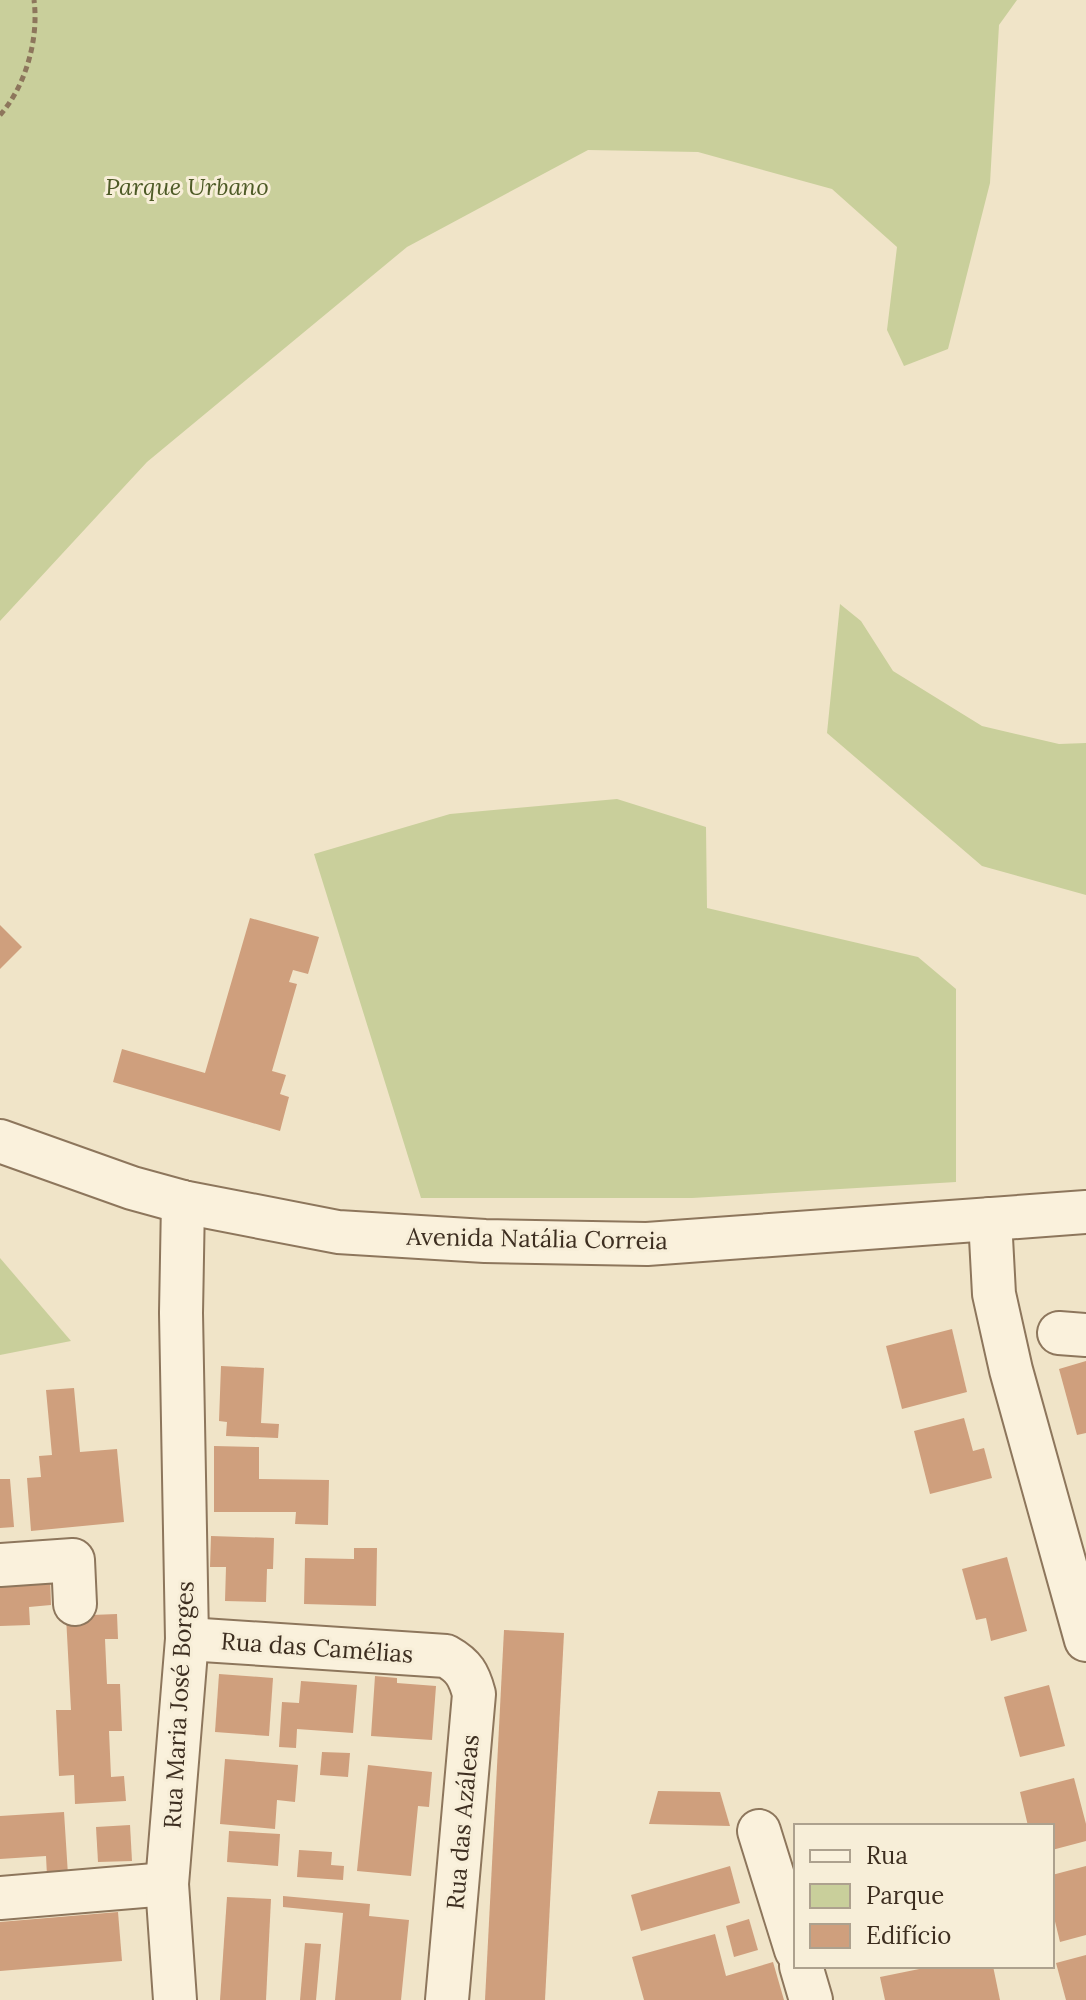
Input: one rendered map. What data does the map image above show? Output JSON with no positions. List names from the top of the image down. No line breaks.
{"streets":{"street":["Avenida Natália Correia","Rua das Camélias","Rua Maria José Borges","Rua das Azáleas"]},"crossings":[["Avenida Natália Correia","Rua Maria José Borges"],["Rua das Camélias","Rua Maria José Borges"],["Rua das Camélias","Rua das Azáleas"]],"parks":["Parque Urbano"],"legend":["Rua","Parque","Edifício"]}
